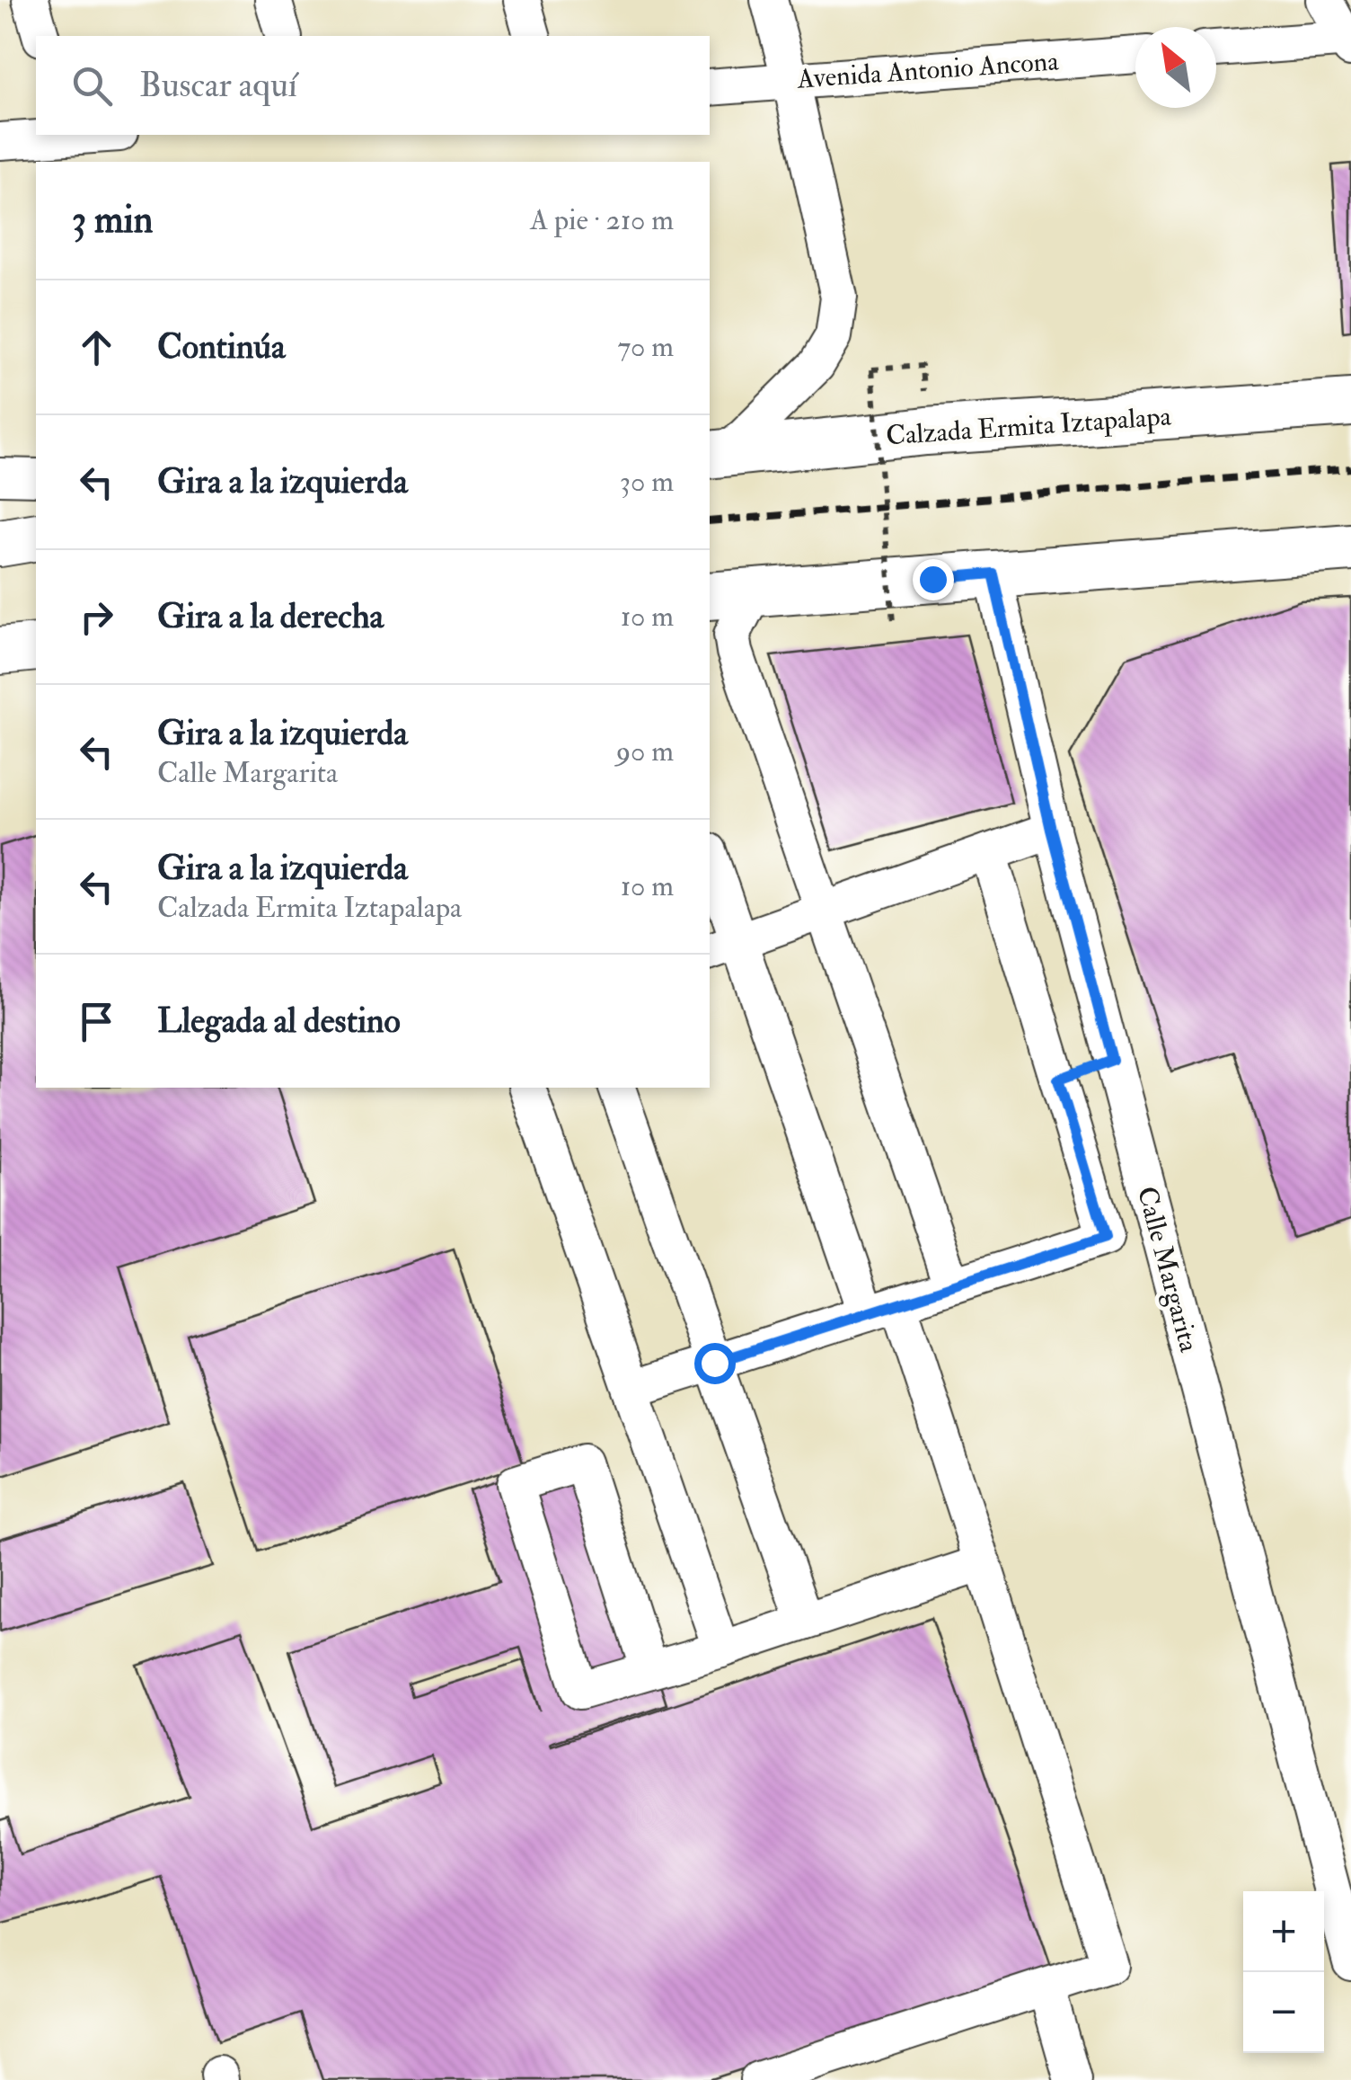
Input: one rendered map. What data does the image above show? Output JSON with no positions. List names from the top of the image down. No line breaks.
{"streets":{"main road":["Calzada Ermita Iztapalapa"],"street":["Avenida Antonio Ancona","Calle Margarita"]},"north":"top left","page":{"search":"Buscar aquí","heading":["3 min","A pie · 210 m"],"list":[["Continúa","70 m"],["Gira a la izquierda","30 m"],["Gira a la derecha","10 m"],["Gira a la izquierda","Calle Margarita","90 m"],["Gira a la izquierda","Calzada Ermita Iztapalapa","10 m"],"Llegada al destino"],"map_buttons":["+","−"]}}
